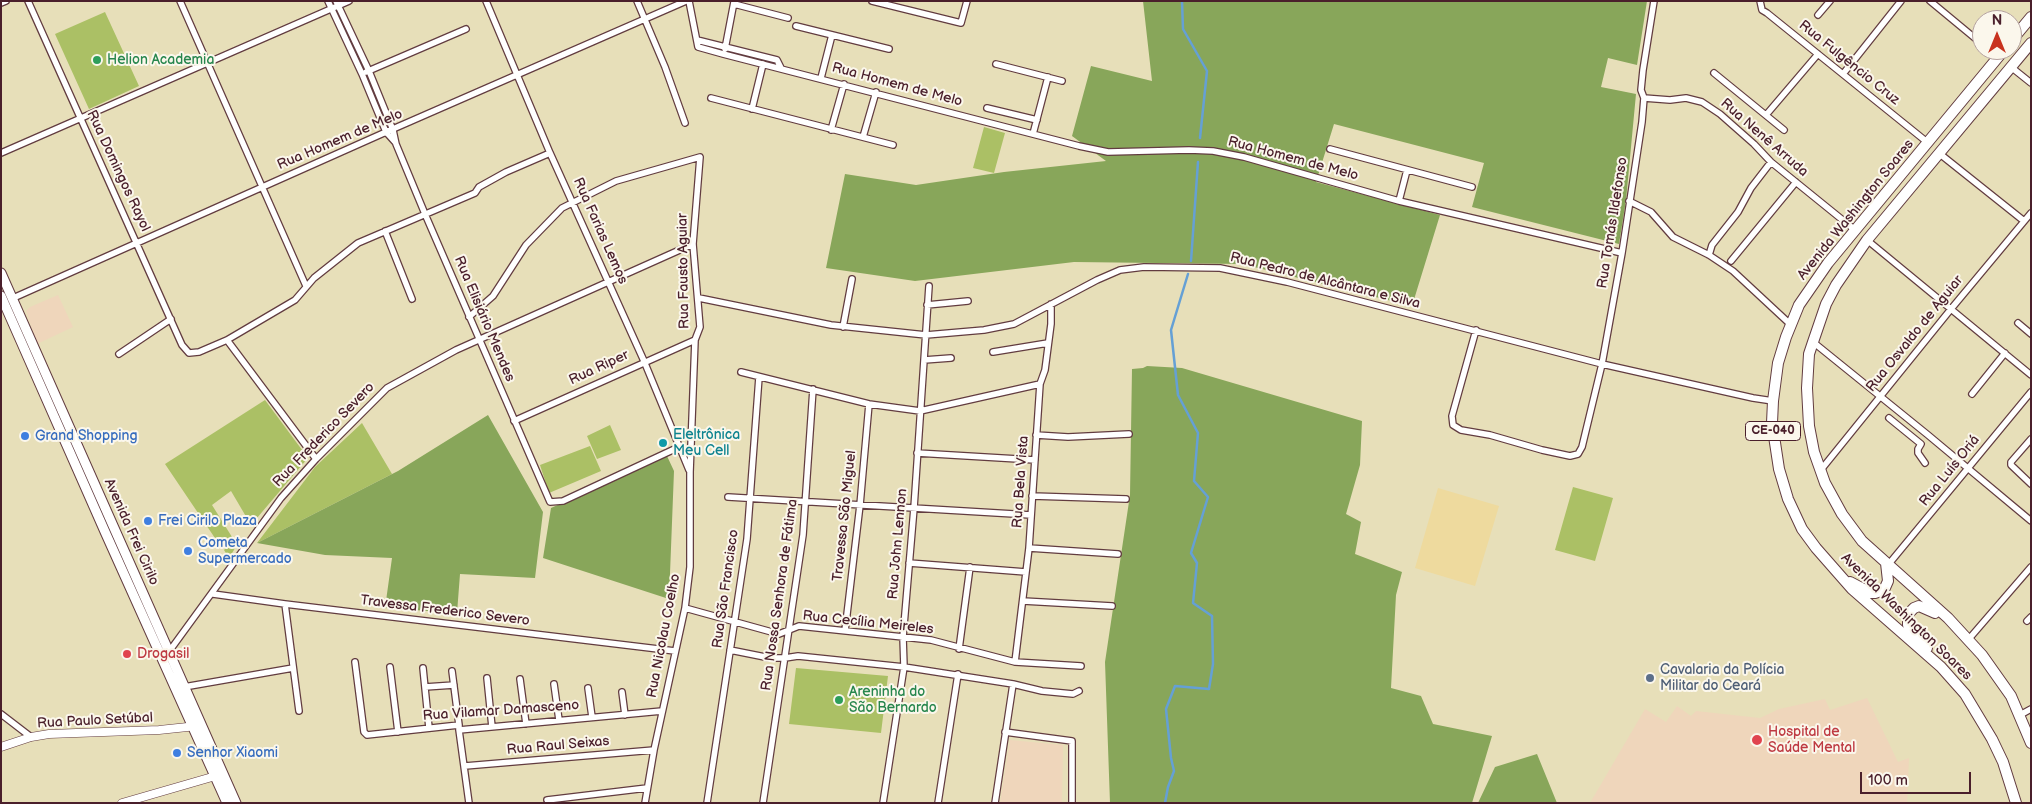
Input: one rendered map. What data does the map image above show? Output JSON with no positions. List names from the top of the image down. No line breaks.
{"streets":{"highway":["Avenida Washington Soares","CE-040"],"main road":["Avenida Frei Cirilo"],"street":["Rua Fulgêncio Cruz","Rua Homem de Melo","Rua Nenê Arruda","Rua Domingos Rayol","Rua Tomás Ildefonso","Rua Farias Lemos","Rua Fausto Aguiar","Rua Pedro de Alcântara e Silva","Rua Elisiário Mendes","Rua Osvaldo de Aguiar","Rua Riper","Rua Frederico Severo","Rua Luís Oriá","Rua Bela Vista","Travessa São Miguel","Rua John Lennon","Rua São Francisco","Rua Nossa Senhora de Fátima","Travessa Frederico Severo","Rua Cecília Meireles","Rua Nicolau Coelho","Rua Vilamar Damasceno","Rua Paulo Setúbal","Rua Raul Seixas"]},"crossings":[["Rua Fulgêncio Cruz","Avenida Washington Soares"],["Rua Homem de Melo","Rua Domingos Rayol"],["Rua Homem de Melo","Rua Tomás Ildefonso"],["Rua Homem de Melo","Rua Farias Lemos"],["Rua Homem de Melo","Rua Elisiário Mendes"],["Rua Homem de Melo","Avenida Frei Cirilo"],["Rua Nenê Arruda","Avenida Washington Soares"],["Rua Nenê Arruda","Rua Tomás Ildefonso"],["Avenida Washington Soares","Rua Pedro de Alcântara e Silva"],["Avenida Washington Soares","Rua Osvaldo de Aguiar"],["Avenida Washington Soares","Rua Luís Oriá"],["Rua Tomás Ildefonso","Rua Pedro de Alcântara e Silva"],["Rua Farias Lemos","Rua Fausto Aguiar"],["Rua Farias Lemos","Rua Elisiário Mendes"],["Rua Farias Lemos","Rua Riper"],["Rua Farias Lemos","Rua Frederico Severo"],["Rua Farias Lemos","Rua Nicolau Coelho"],["Rua Fausto Aguiar","Rua Pedro de Alcântara e Silva"],["Rua Fausto Aguiar","Rua Riper"],["Rua Fausto Aguiar","Rua Frederico Severo"],["Rua Fausto Aguiar","Rua Nicolau Coelho"],["Rua Pedro de Alcântara e Silva","Rua Bela Vista"],["Rua Pedro de Alcântara e Silva","Rua John Lennon"],["Rua Elisiário Mendes","Rua Riper"],["Rua Elisiário Mendes","Rua Frederico Severo"],["Rua Frederico Severo","Avenida Frei Cirilo"],["Rua Frederico Severo","Travessa Frederico Severo"],["Rua Bela Vista","Rua Cecília Meireles"],["Travessa São Miguel","Rua Cecília Meireles"],["Avenida Frei Cirilo","Rua Paulo Setúbal"],["Rua John Lennon","Rua Cecília Meireles"],["Rua São Francisco","Rua Cecília Meireles"],["Rua Nossa Senhora de Fátima","Rua Cecília Meireles"],["Travessa Frederico Severo","Rua Nicolau Coelho"],["Rua Cecília Meireles","Rua Nicolau Coelho"],["Rua Nicolau Coelho","Rua Vilamar Damasceno"],["Rua Nicolau Coelho","Rua Raul Seixas"]],"places":["Helion Academia","Grand Shopping","Eleltrônica Meu Cell","Frei Cirilo Plaza","Cometa Supermercado","Drogasil","Cavalaria da Polícia Militar do Ceará","Areninha do São Bernardo","Hospital de Saúde Mental","Senhor Xiaomi"],"scale_bar":"100 m","north":"top"}
